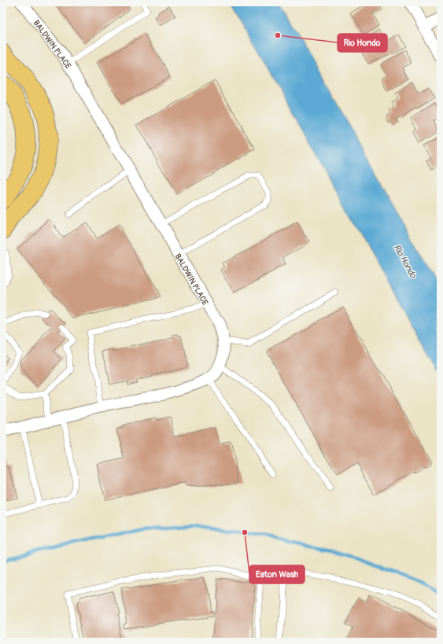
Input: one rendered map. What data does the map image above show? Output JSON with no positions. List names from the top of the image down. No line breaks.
{"streets":{"street":["BALDWIN PLACE"]},"water":["Rio Hondo"],"places":["Rio Hondo","Eaton Wash"]}
